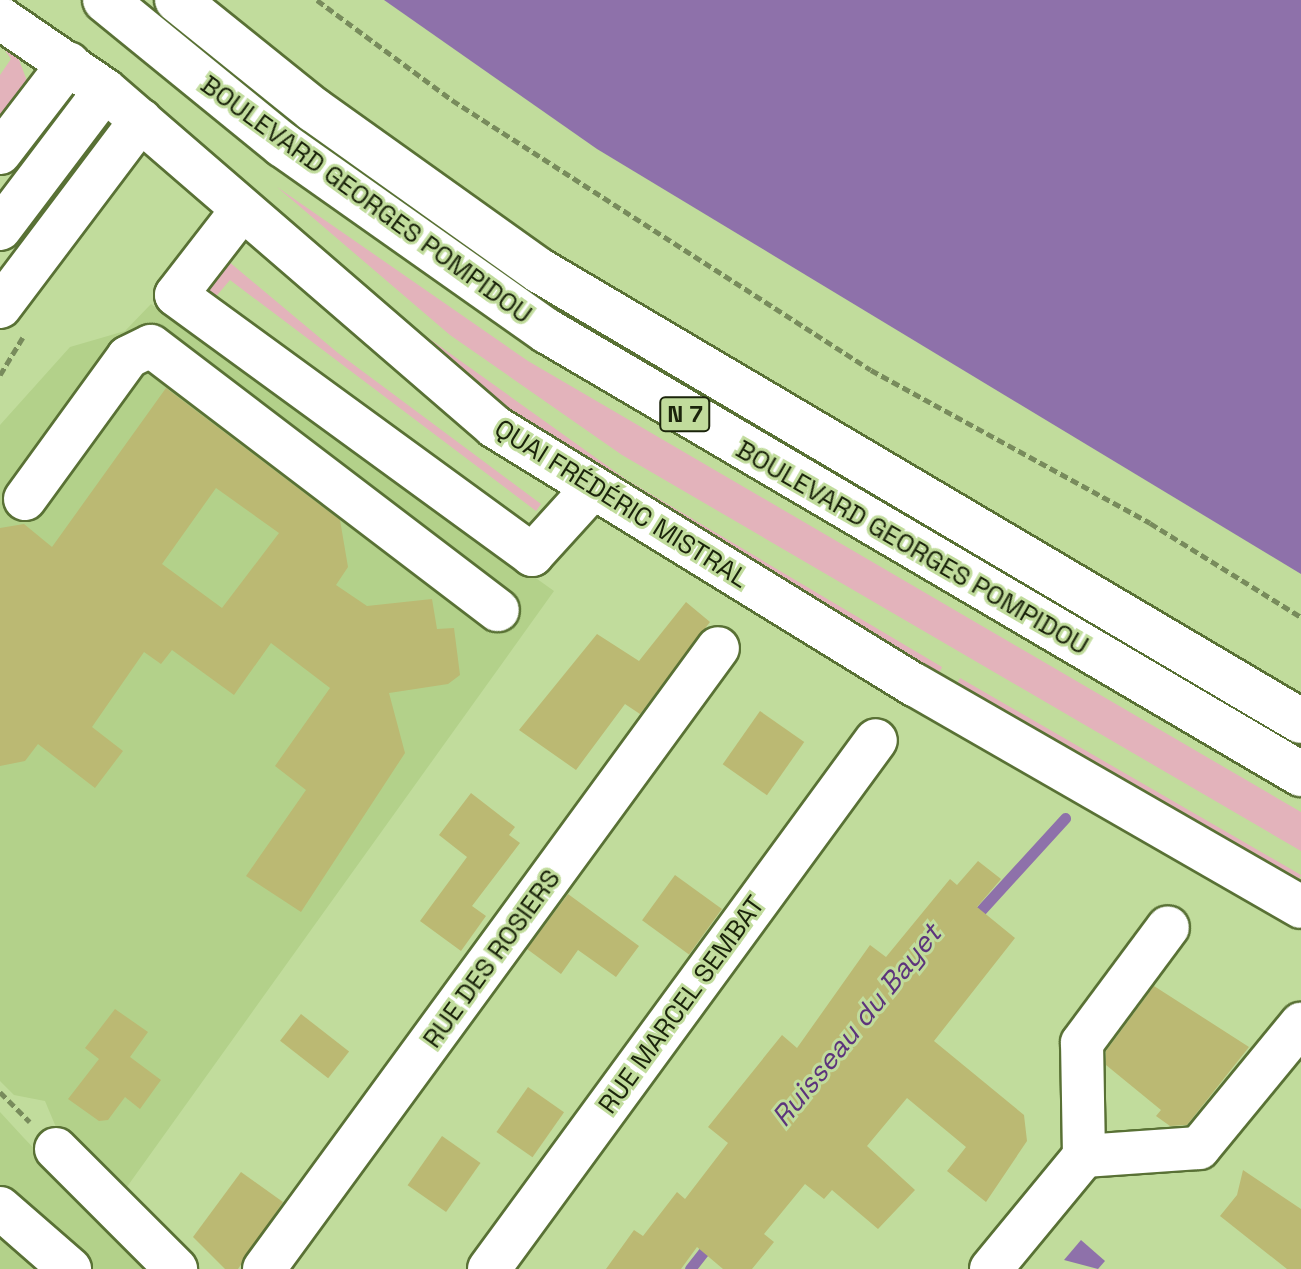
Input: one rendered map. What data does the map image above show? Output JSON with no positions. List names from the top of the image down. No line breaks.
{"streets":{"main road":["BOULEVARD GEORGES POMPIDOU","N 7"],"street":["QUAI FRÉDÉRIC MISTRAL","RUE DES ROSIERS","RUE MARCEL SEMBAT"]},"water":["Ruisseau du Bayet"]}
